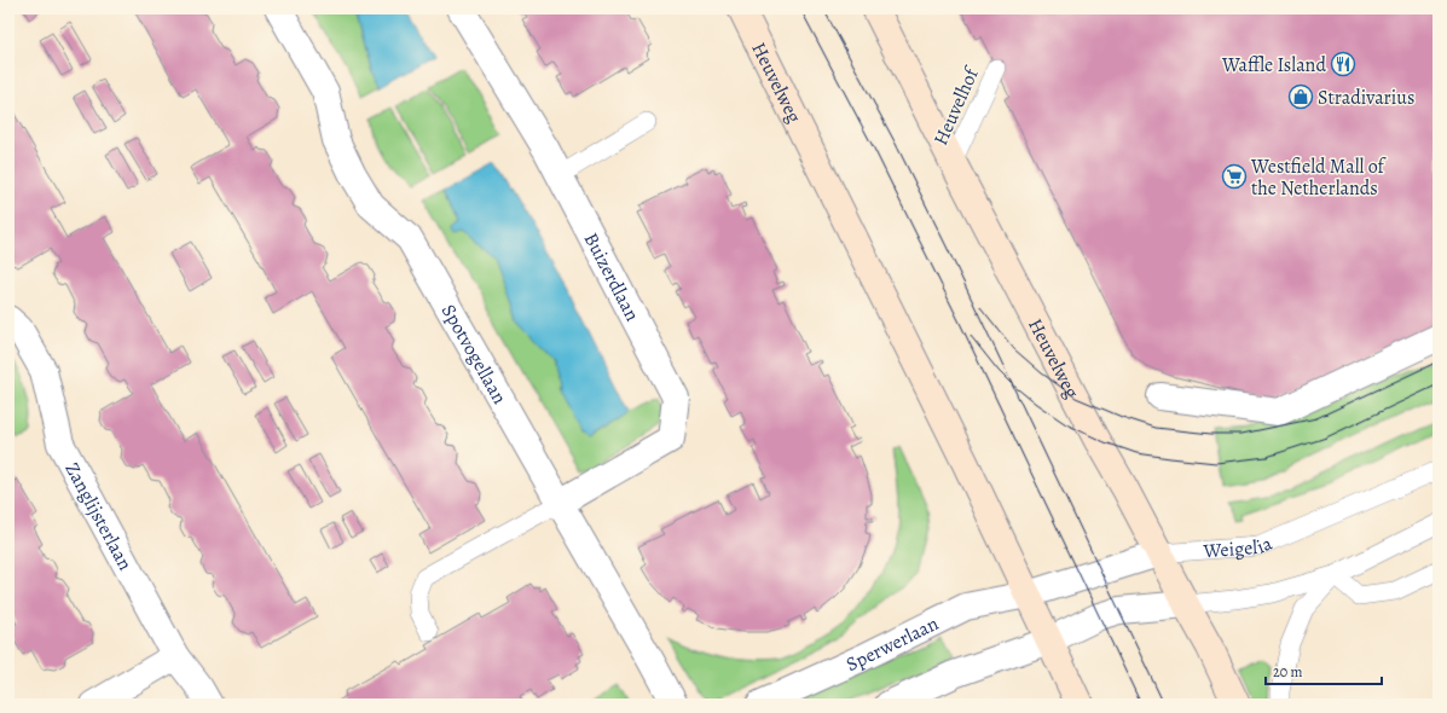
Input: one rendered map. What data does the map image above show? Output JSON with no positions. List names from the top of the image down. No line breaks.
{"streets":{"main road":["Heuvelweg"],"street":["Buizerdlaan","Spotvogellaan","Zanglijsterlaan","Weigelia","Sperwerlaan"],"lane":["Heuvelhof"]},"crossings":[["Heuvelweg","Heuvelhof"],["Heuvelweg","Weigelia"],["Heuvelweg","Sperwerlaan"],["Buizerdlaan","Spotvogellaan"],["Weigelia","Sperwerlaan"]],"places":{"restaurant":["Waffle Island"],"shop":["Stradivarius"],"supermarket":["Westfield Mall of the Netherlands"]},"scale_bar":"20 m"}
